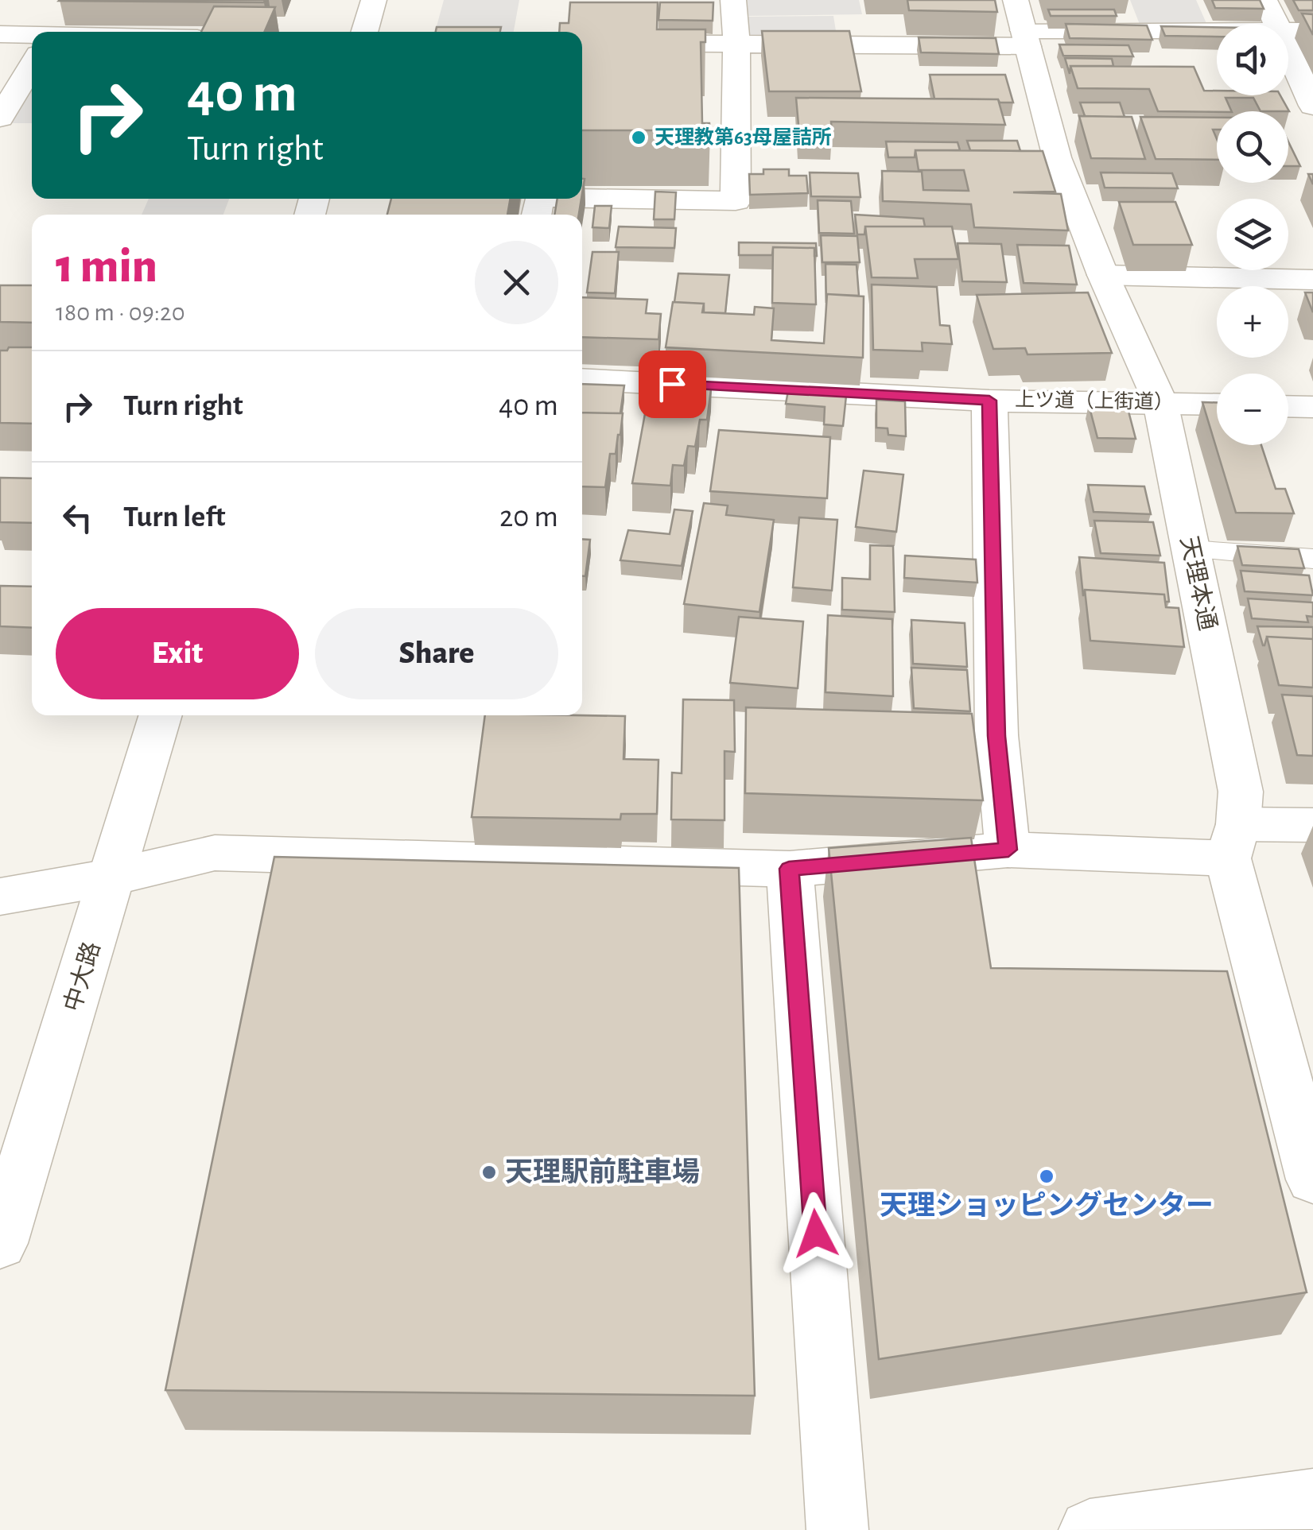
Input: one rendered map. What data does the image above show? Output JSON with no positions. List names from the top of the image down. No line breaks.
{"streets":{"street":["上ツ道（上街道）","天理本通","中大路"]},"crossings":[["上ツ道（上街道）","天理本通"]],"places":["天理教第63母屋詰所","天理駅前駐車場","天理ショッピングセンター"],"page":{"map_buttons":["+","−"],"turn":["40 m","Turn right"],"heading":["1 min","180 m · 09:20"],"list":[{"name":"Turn right","value":"40 m"},{"name":"Turn left","value":"20 m"}],"buttons":["Exit","Share"]}}
